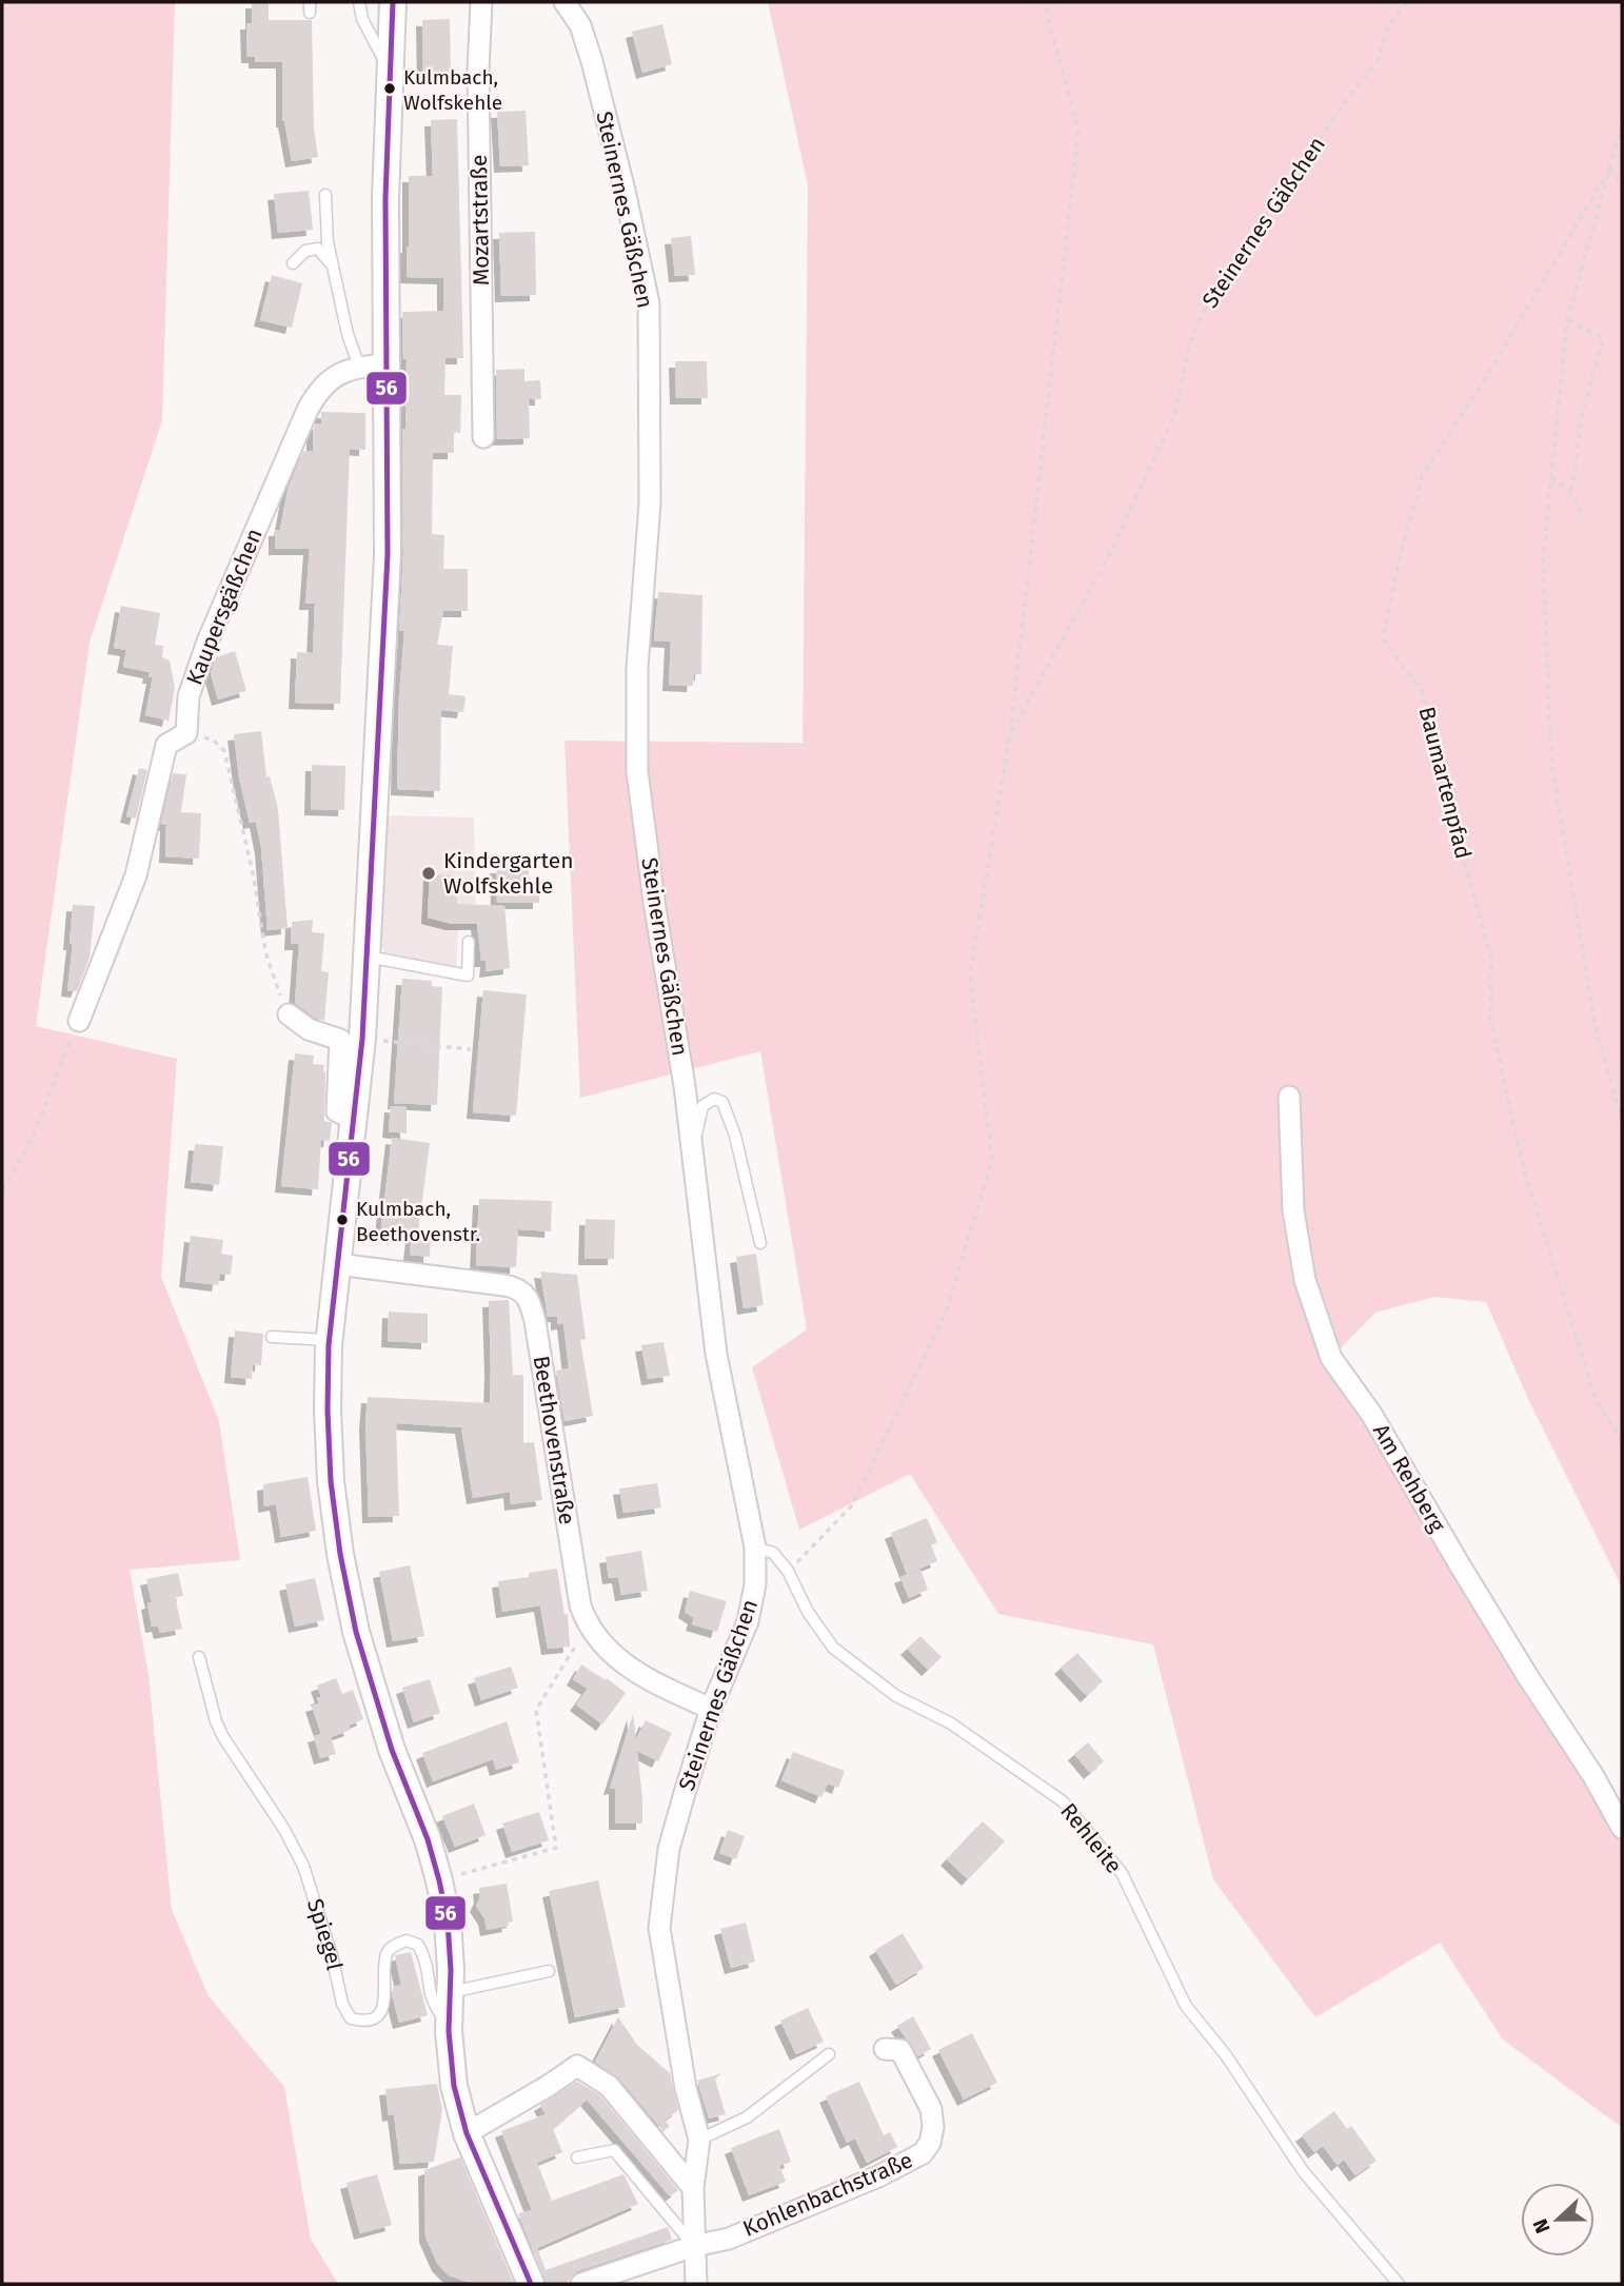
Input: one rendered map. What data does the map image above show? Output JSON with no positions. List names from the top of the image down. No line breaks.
{"streets":{"street":["Steinernes Gäßchen","Mozartstraße","Kaupersgäßchen","Beethovenstraße","Am Rehberg","Spiegel","Kohlenbachstraße"],"lane":["Rehleite"],"path":["Baumartenpfad"]},"crossings":[["Steinernes Gäßchen","Beethovenstraße"],["Steinernes Gäßchen","Rehleite"],["Kaupersgäßchen","Spiegel"],["Beethovenstraße","Spiegel"]],"places":["Kulmbach, Wolfskehle","Kindergarten Wolfskehle","Kulmbach, Beethovenstr."],"lines":["transit line 56"],"north":"left"}
